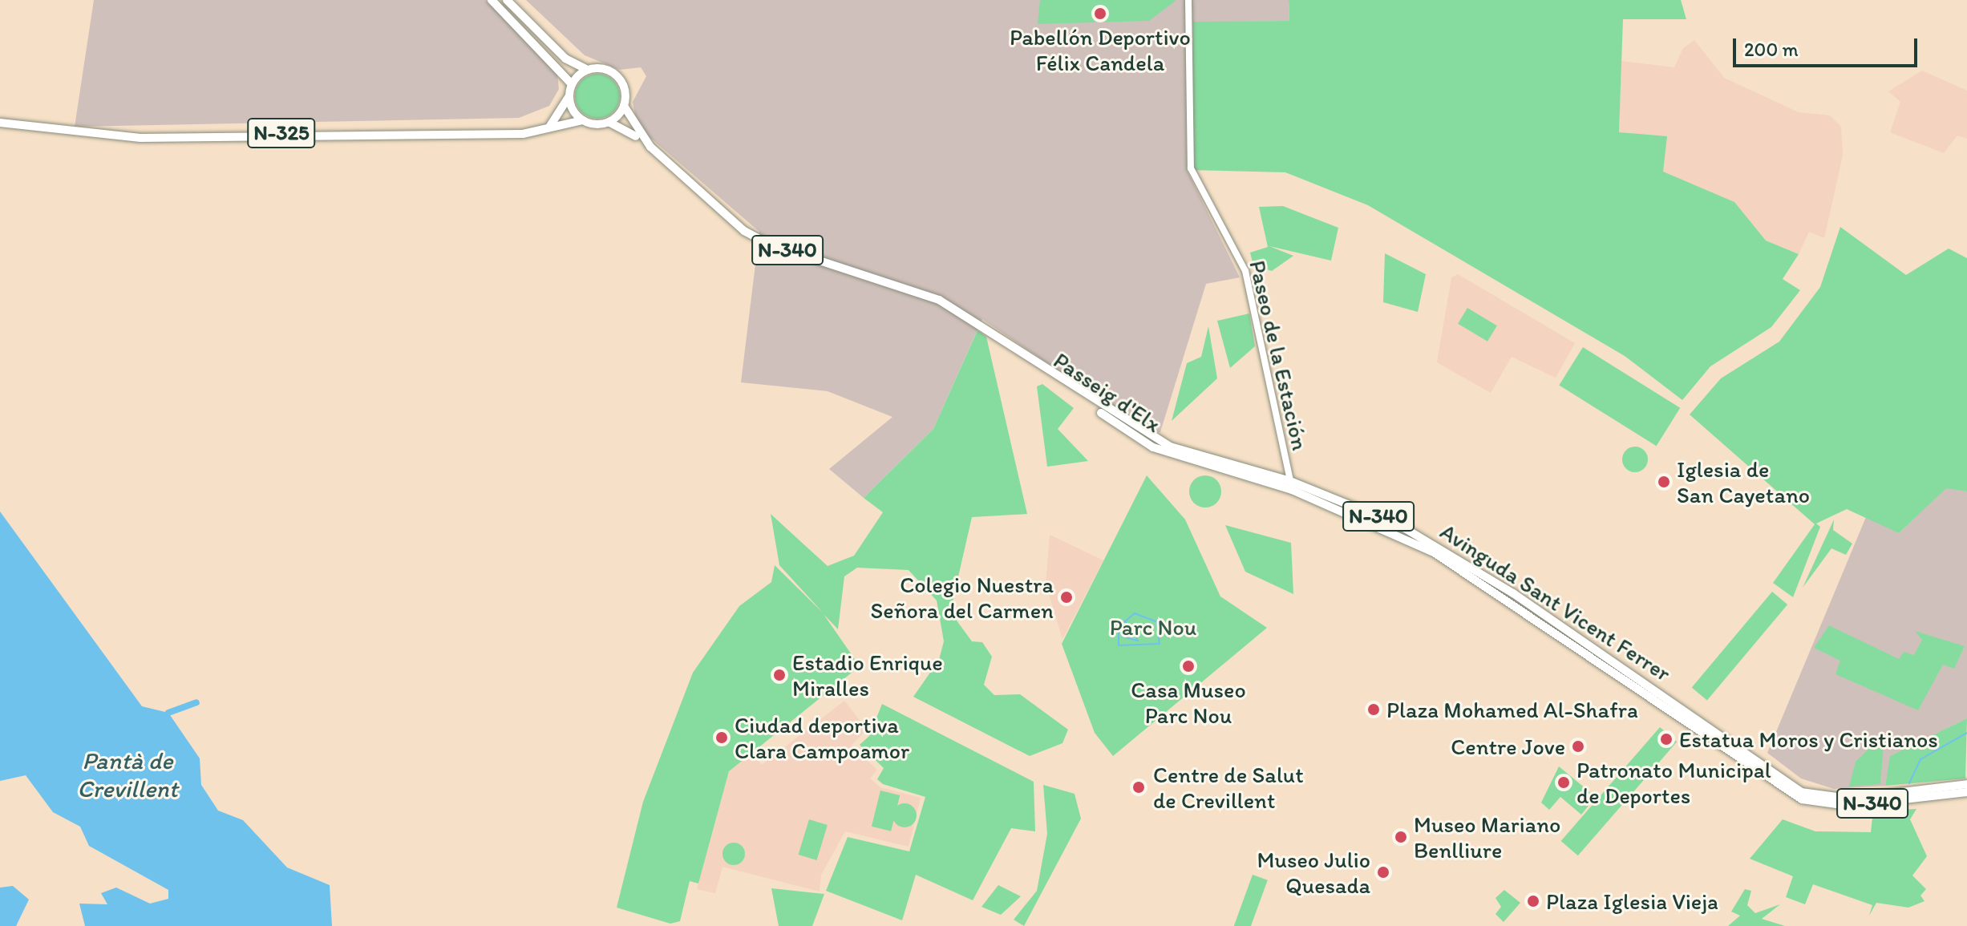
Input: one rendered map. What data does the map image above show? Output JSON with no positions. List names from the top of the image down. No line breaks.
{"streets":{"highway":["N-325","N-340","Passeig d'Elx","Avinguda Sant Vicent Ferrer"],"street":["Paseo de la Estación"]},"crossings":[["N-325","N-340"],["N-340","Passeig d'Elx"],["N-340","Avinguda Sant Vicent Ferrer"],["Paseo de la Estación","Passeig d'Elx"],["Paseo de la Estación","Avinguda Sant Vicent Ferrer"],["Passeig d'Elx","Avinguda Sant Vicent Ferrer"]],"water":["Pantà de Crevillent"],"parks":["Parc Nou"],"places":["Pabellón Deportivo Félix Candela","Iglesia de San Cayetano","Colegio Nuestra Señora del Carmen","Casa Museo Parc Nou","Estadio Enrique Miralles","Plaza Mohamed Al-Shafra","Ciudad deportiva Clara Campoamor","Estatua Moros y Cristianos","Centre Jove","Patronato Municipal de Deportes","Centre de Salut de Crevillent","Museo Mariano Benlliure","Museo Julio Quesada","Plaza Iglesia Vieja"],"scale_bar":"200 m"}
